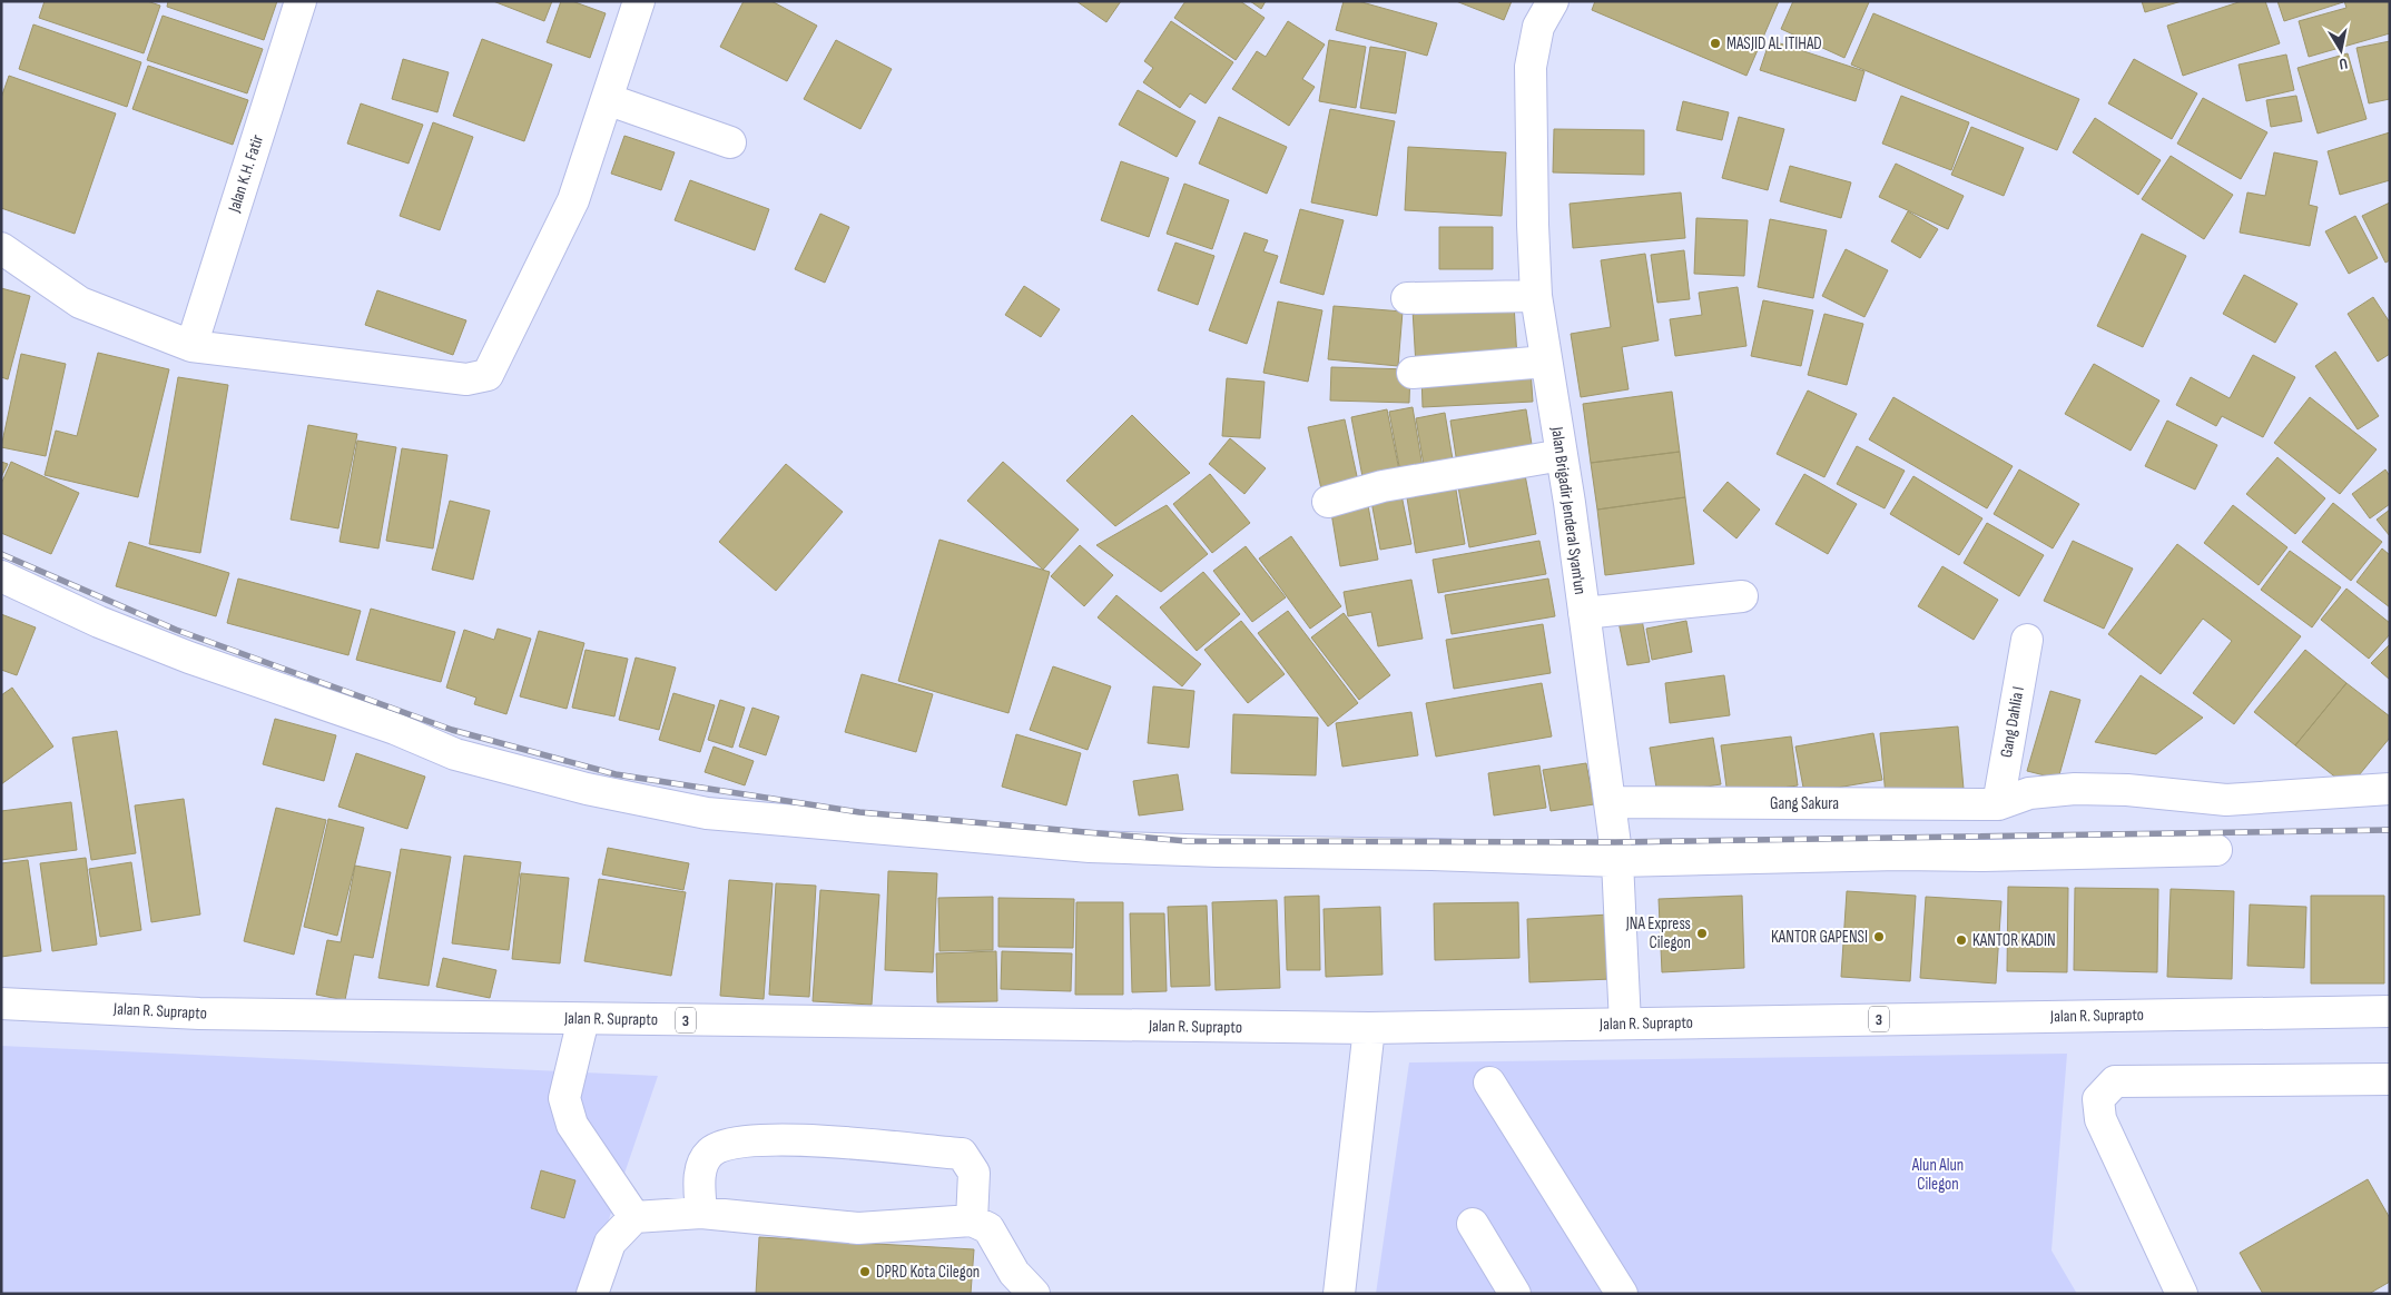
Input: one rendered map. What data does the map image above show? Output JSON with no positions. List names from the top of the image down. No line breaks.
{"streets":{"main road":["Jalan K.H. Fatir","Jalan Brigadir Jenderal Syam'un","Gang Dahlia I","Gang Sakura","Jalan R. Suprapto","3"]},"crossings":[["Jalan Brigadir Jenderal Syam'un","Gang Sakura"],["Jalan Brigadir Jenderal Syam'un","Jalan R. Suprapto"],["Gang Dahlia I","Gang Sakura"]],"parks":["Alun Alun Cilegon"],"places":["MASJID AL ITIHAD","JNA Express Cilegon","KANTOR GAPENSI","KANTOR KADIN","DPRD Kota Cilegon"],"north":"bottom"}
